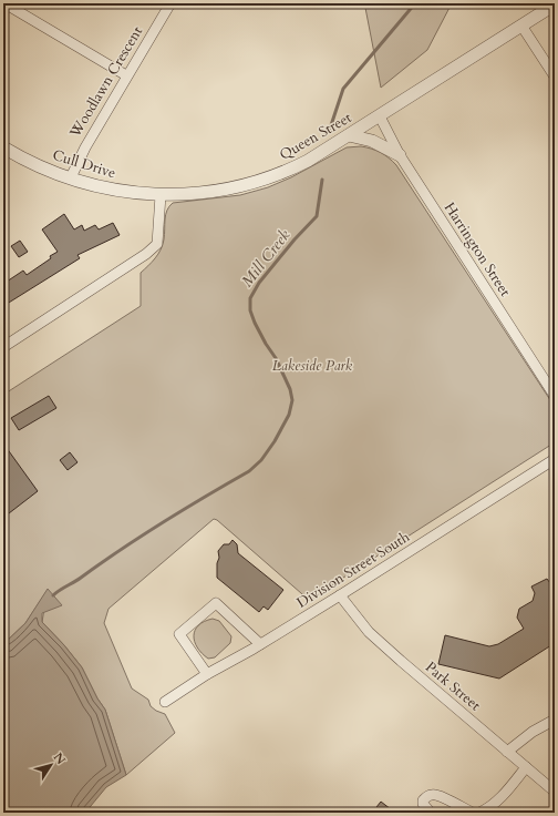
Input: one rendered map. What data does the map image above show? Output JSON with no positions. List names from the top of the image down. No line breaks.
{"streets":{"street":["Woodlawn Crescent","Queen Street","Cull Drive","Harrington Street","Division Street South","Park Street"]},"crossings":[["Woodlawn Crescent","Cull Drive"],["Queen Street","Cull Drive"],["Queen Street","Harrington Street"],["Division Street South","Park Street"]],"water":["Mill Creek"],"parks":["Lakeside Park"],"north":"top right"}
